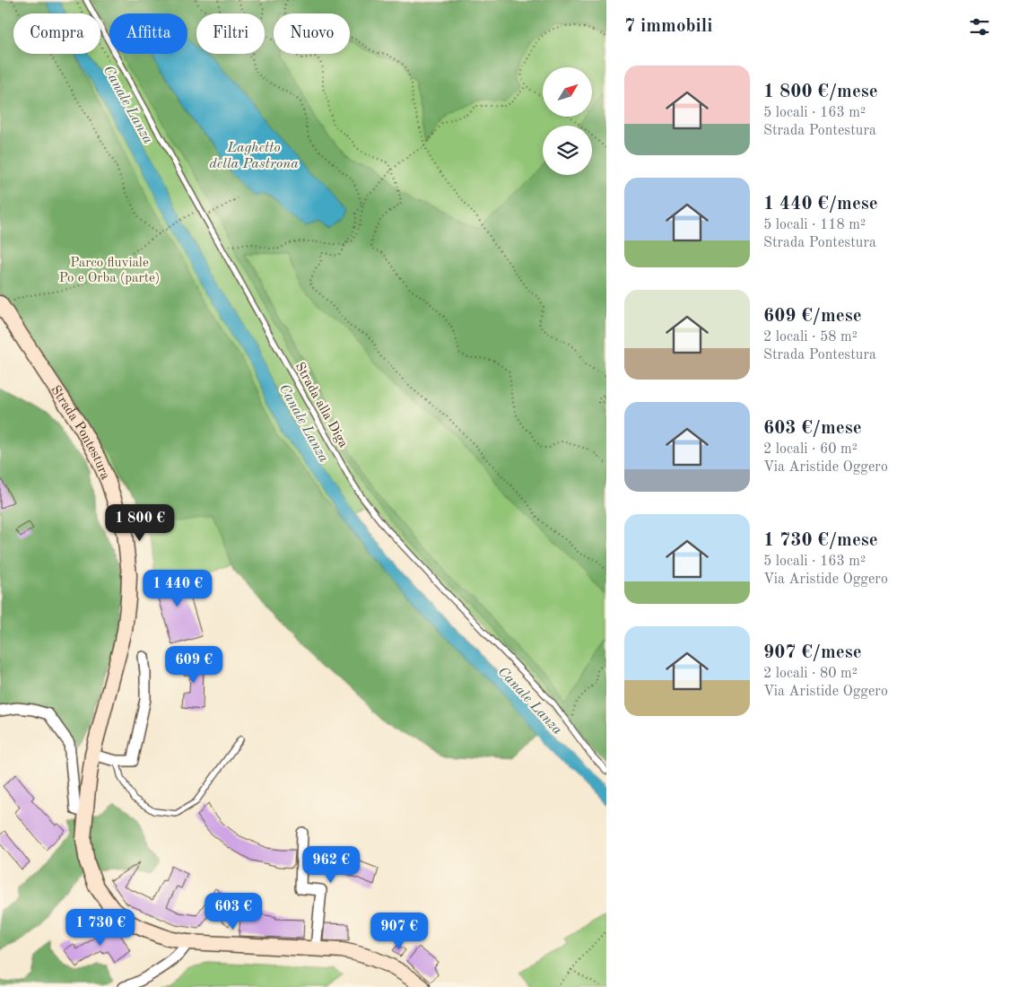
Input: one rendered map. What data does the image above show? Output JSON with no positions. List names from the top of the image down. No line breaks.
{"streets":{"main road":["Strada Pontestura"],"lane":["Strada alla Diga"]},"water":["Canale Lanza","Laghetto della Pastrona"],"parks":["Parco fluviale Po e Orba (parte)"],"north":"top right","page":{"heading":"7 immobili","chip":["Compra","Affitta","Filtri","Nuovo"],"list":[{"name":"1 800 €/mese","note":"5 locali · 163 m² · Strada Pontestura"},{"name":"1 440 €/mese","note":"5 locali · 118 m² · Strada Pontestura"},{"name":"609 €/mese","note":"2 locali · 58 m² · Strada Pontestura"},{"name":"603 €/mese","note":"2 locali · 60 m² · Via Aristide Oggero"},{"name":"1 730 €/mese","note":"5 locali · 163 m² · Via Aristide Oggero"},{"name":"907 €/mese","note":"2 locali · 80 m² · Via Aristide Oggero"}],"price":["1 800 €","1 440 €","609 €","962 €","603 €","1 730 €","907 €"]}}
